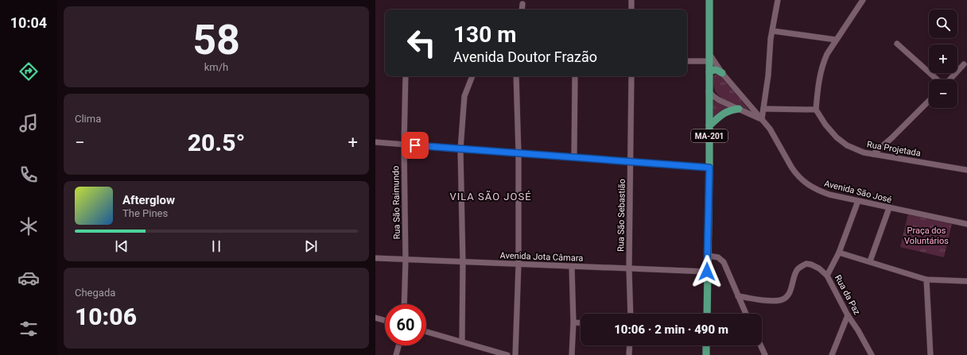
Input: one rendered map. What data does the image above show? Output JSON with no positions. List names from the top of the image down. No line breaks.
{"streets":{"main road":["MA-201"],"street":["Rua Projetada","Avenida São José","Rua São Raimundo","Rua São Sebastião","Avenida Jota Câmara","Rua da Paz"]},"crossings":[["MA-201","Avenida São José"],["MA-201","Avenida Jota Câmara"],["Rua São Raimundo","Avenida Jota Câmara"],["Rua São Sebastião","Avenida Jota Câmara"]],"districts":["VILA SÃO JOSÉ"],"parks":["Praça dos Voluntários"],"page":{"tabs":"10:04","tile":[["58","km/h"],"Clima",["Chegada","10:06"]],"map_buttons":["+","−"],"turn":["130 m","Avenida Doutor Frazão"],"heat":["−","20.5°","+"],"song":["Afterglow","The Pines"],"limit":"60","trip":"10:06 · 2 min · 490 m"}}
